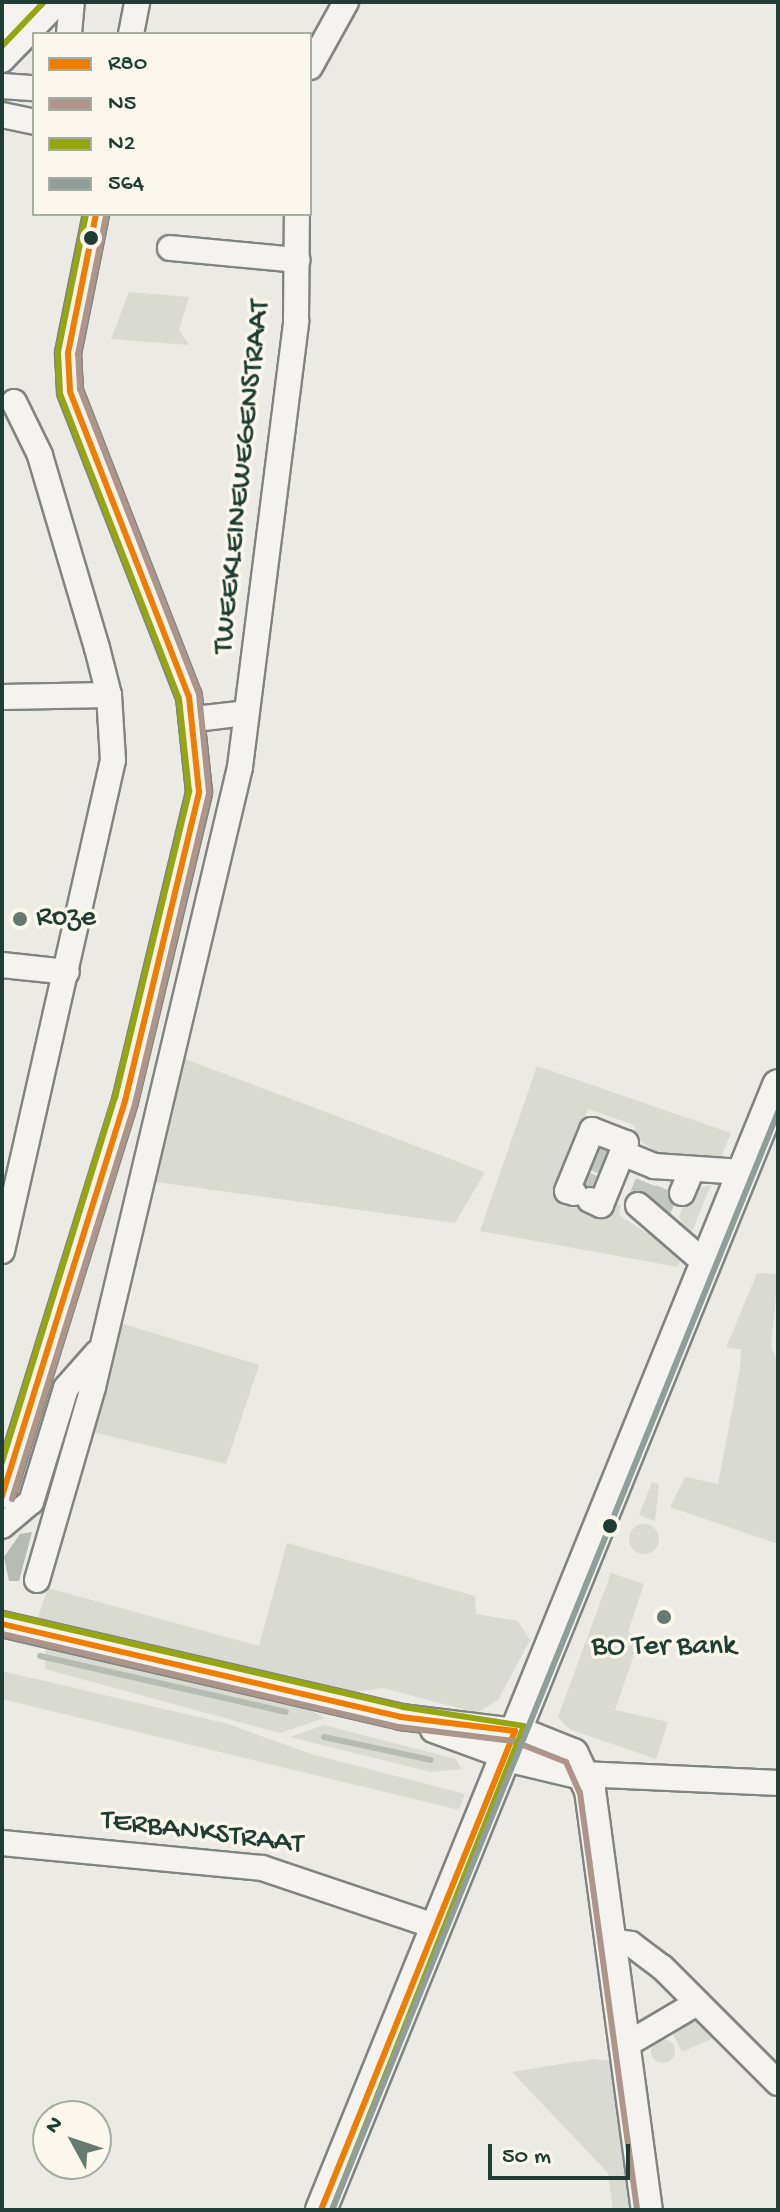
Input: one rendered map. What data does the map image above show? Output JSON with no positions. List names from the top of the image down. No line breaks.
{"streets":{"street":["TWEEKLEINEWEGENSTRAAT","TERBANKSTRAAT"]},"places":["Roze","BO Ter Bank"],"lines":["transit line N2","transit line R80","transit line N5","transit line 564"],"legend":["R80","N5","N2","564"],"scale_bar":"50 m","north":"top left"}
